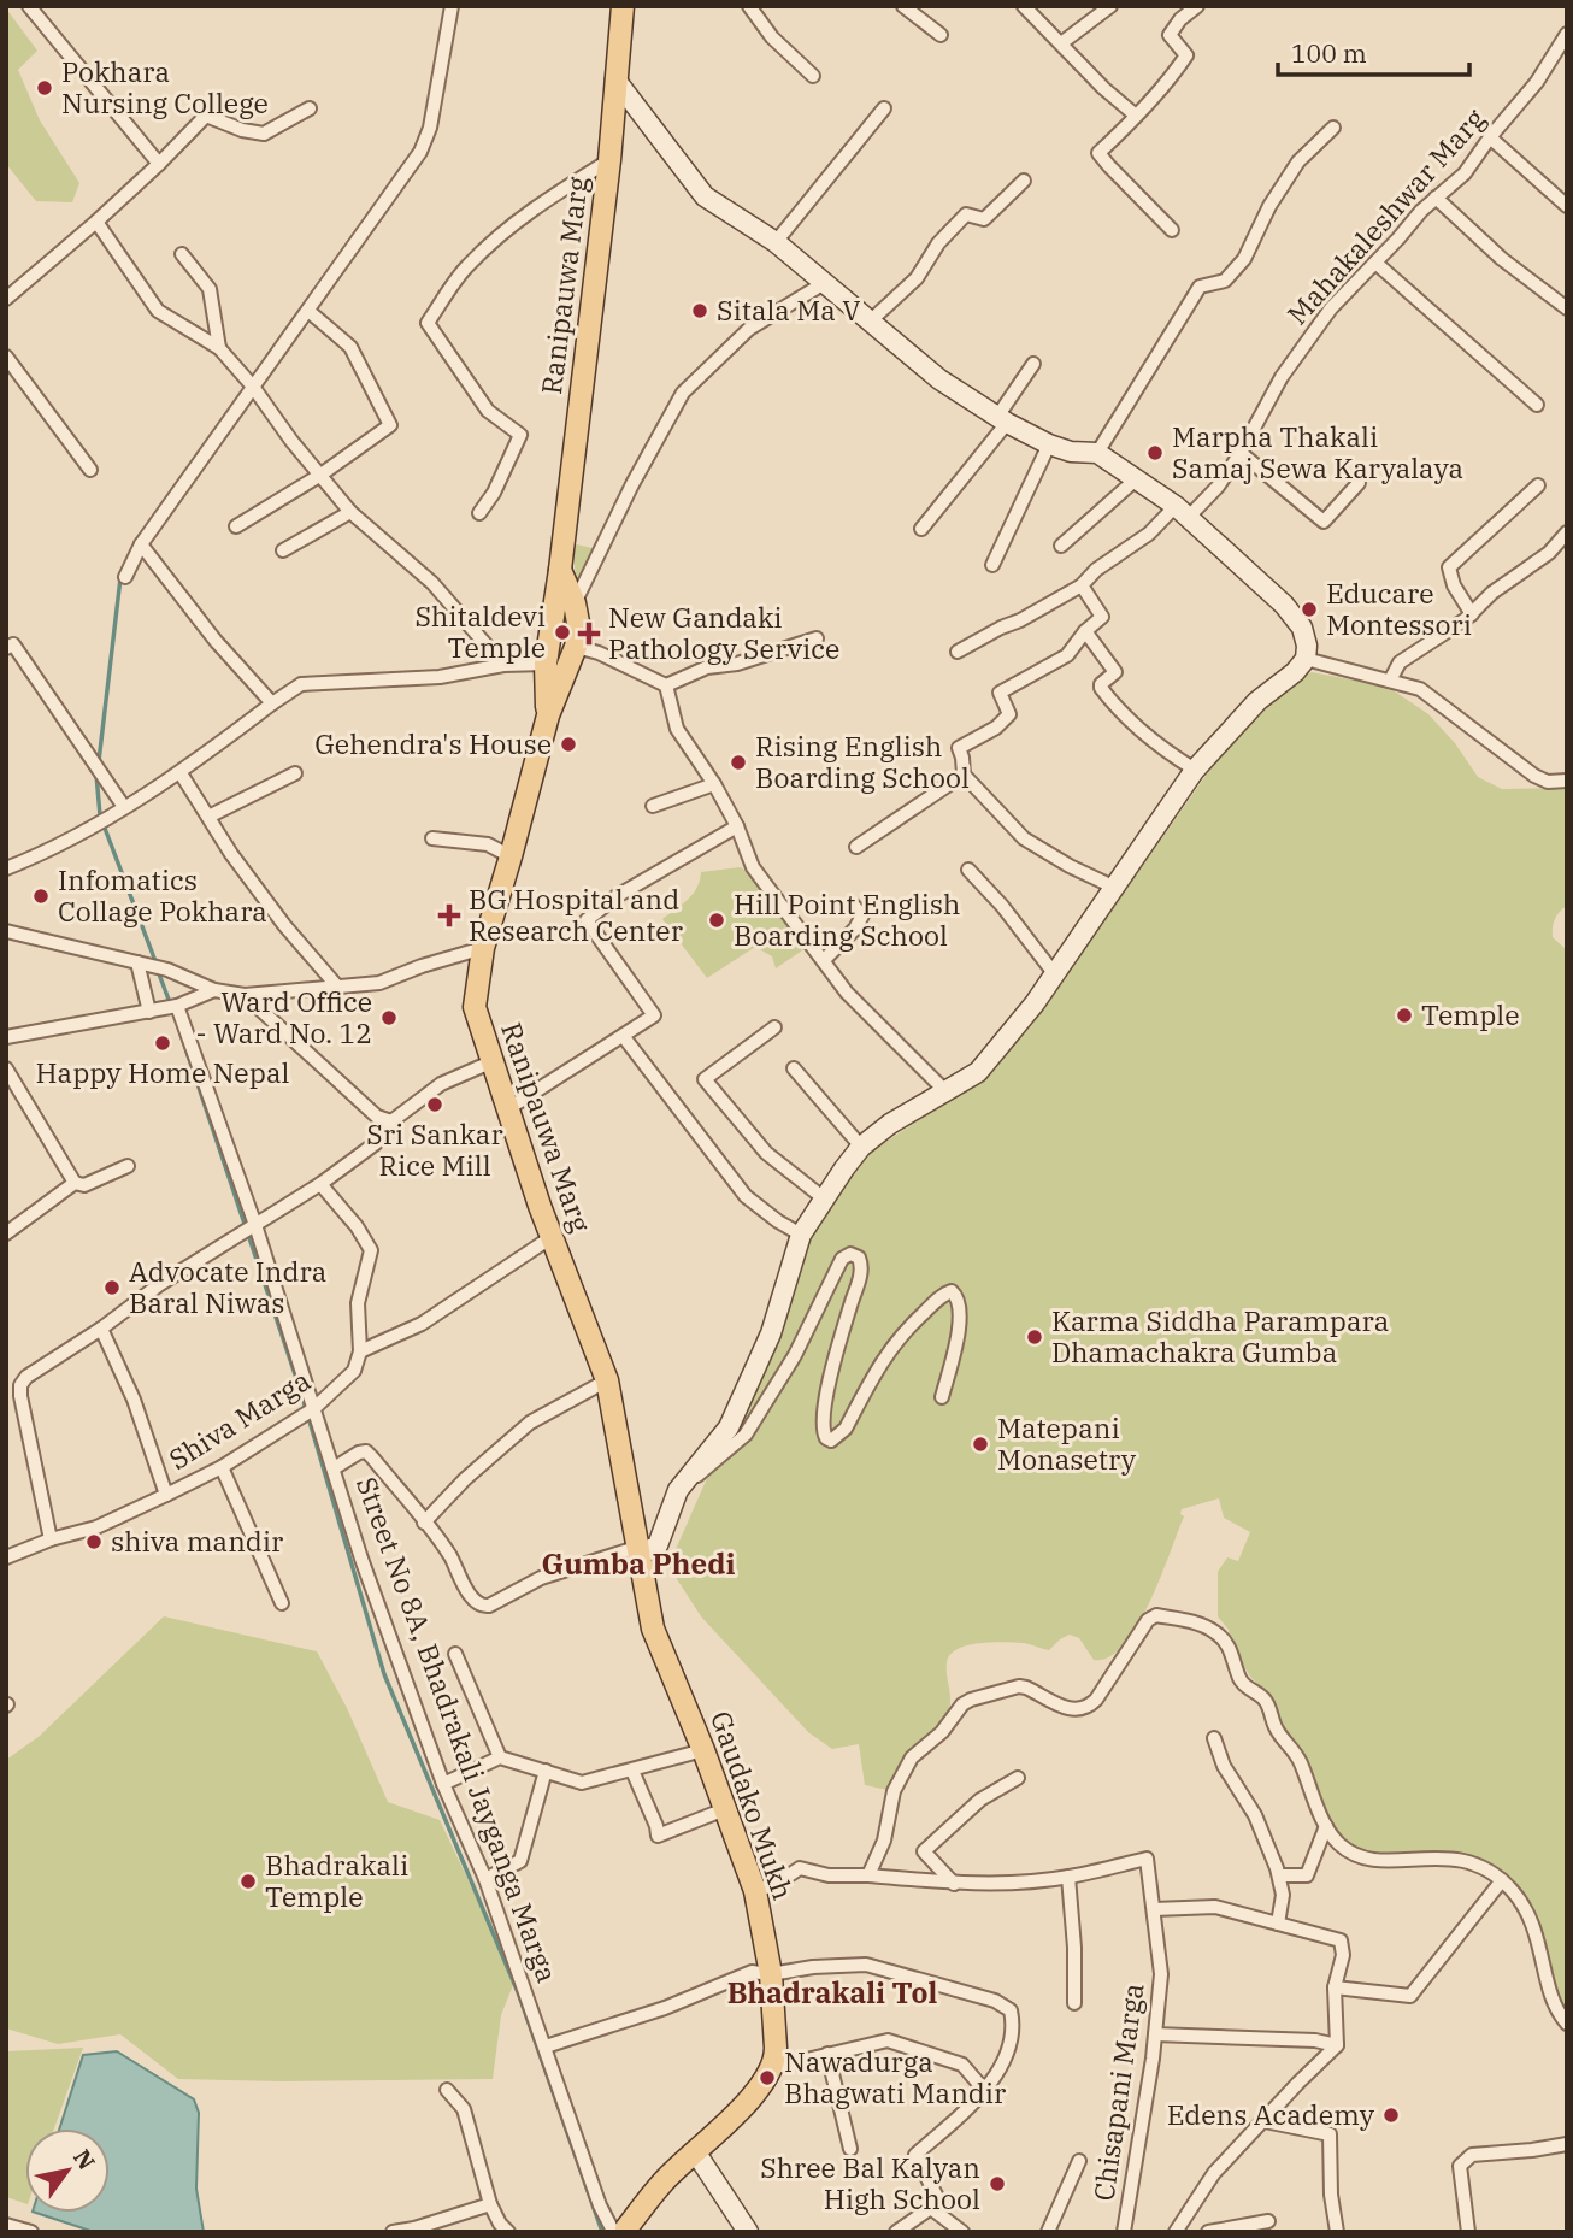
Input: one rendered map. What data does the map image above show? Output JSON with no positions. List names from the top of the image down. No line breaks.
{"streets":{"main road":["Ranipauwa Marg","Gaudako Mukh"],"street":["Mahakaleshwar Marg","Shiva Marga","Street No 8A, Bhadrakali Jayganga Marga","Chisapani Marga"]},"crossings":[["Ranipauwa Marg","Gaudako Mukh"],["Shiva Marga","Street No 8A, Bhadrakali Jayganga Marga"]],"districts":["Gumba Phedi","Bhadrakali Tol"],"places":{"other":["Pokhara Nursing College","Sitala Ma V","Marpha Thakali Samaj Sewa Karyalaya","Educare Montessori","Shitaldevi Temple","Gehendra's House","Rising English Boarding School","Infomatics Collage Pokhara","Hill Point English Boarding School","Temple","Ward Office - Ward No. 12","Happy Home Nepal","Sri Sankar Rice Mill","Advocate Indra Baral Niwas","Karma Siddha Parampara Dhamachakra Gumba","Matepani Monasetry","shiva mandir","Bhadrakali Temple","Nawadurga Bhagwati Mandir","Edens Academy","Shree Bal Kalyan High School"],"health":["New Gandaki Pathology Service","BG Hospital and Research Center"]},"scale_bar":"100 m","north":"top right"}
